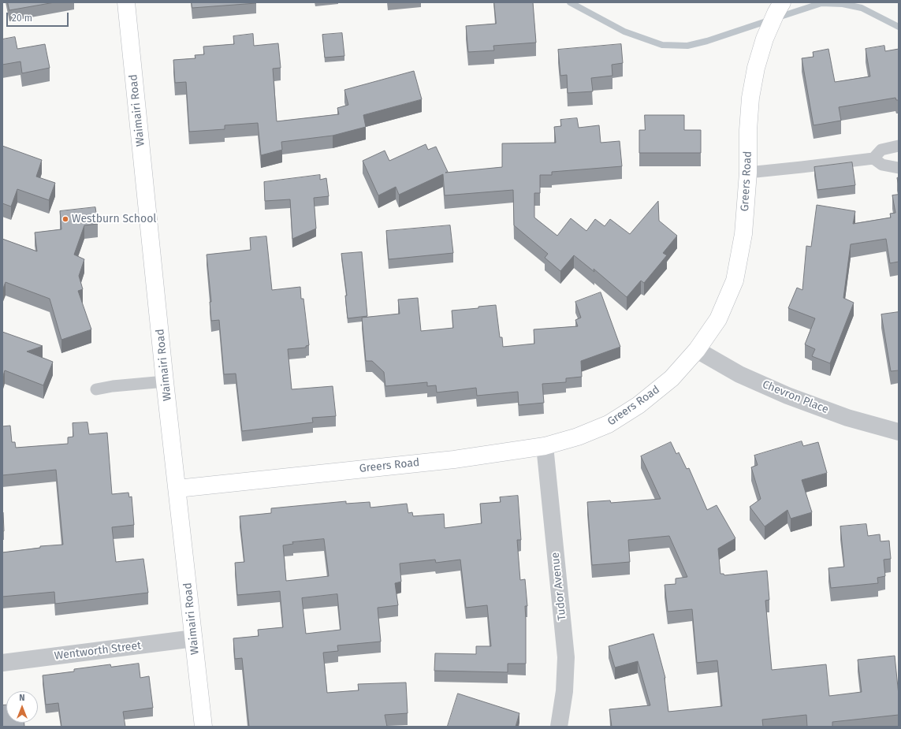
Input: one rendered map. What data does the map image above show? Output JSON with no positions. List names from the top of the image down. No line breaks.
{"streets":{"street":["Waimairi Road","Greers Road","Chevron Place","Tudor Avenue","Wentworth Street"]},"crossings":[["Waimairi Road","Greers Road"],["Waimairi Road","Wentworth Street"],["Greers Road","Chevron Place"],["Greers Road","Tudor Avenue"]],"places":["Westburn School"],"scale_bar":"20 m","north":"top"}
